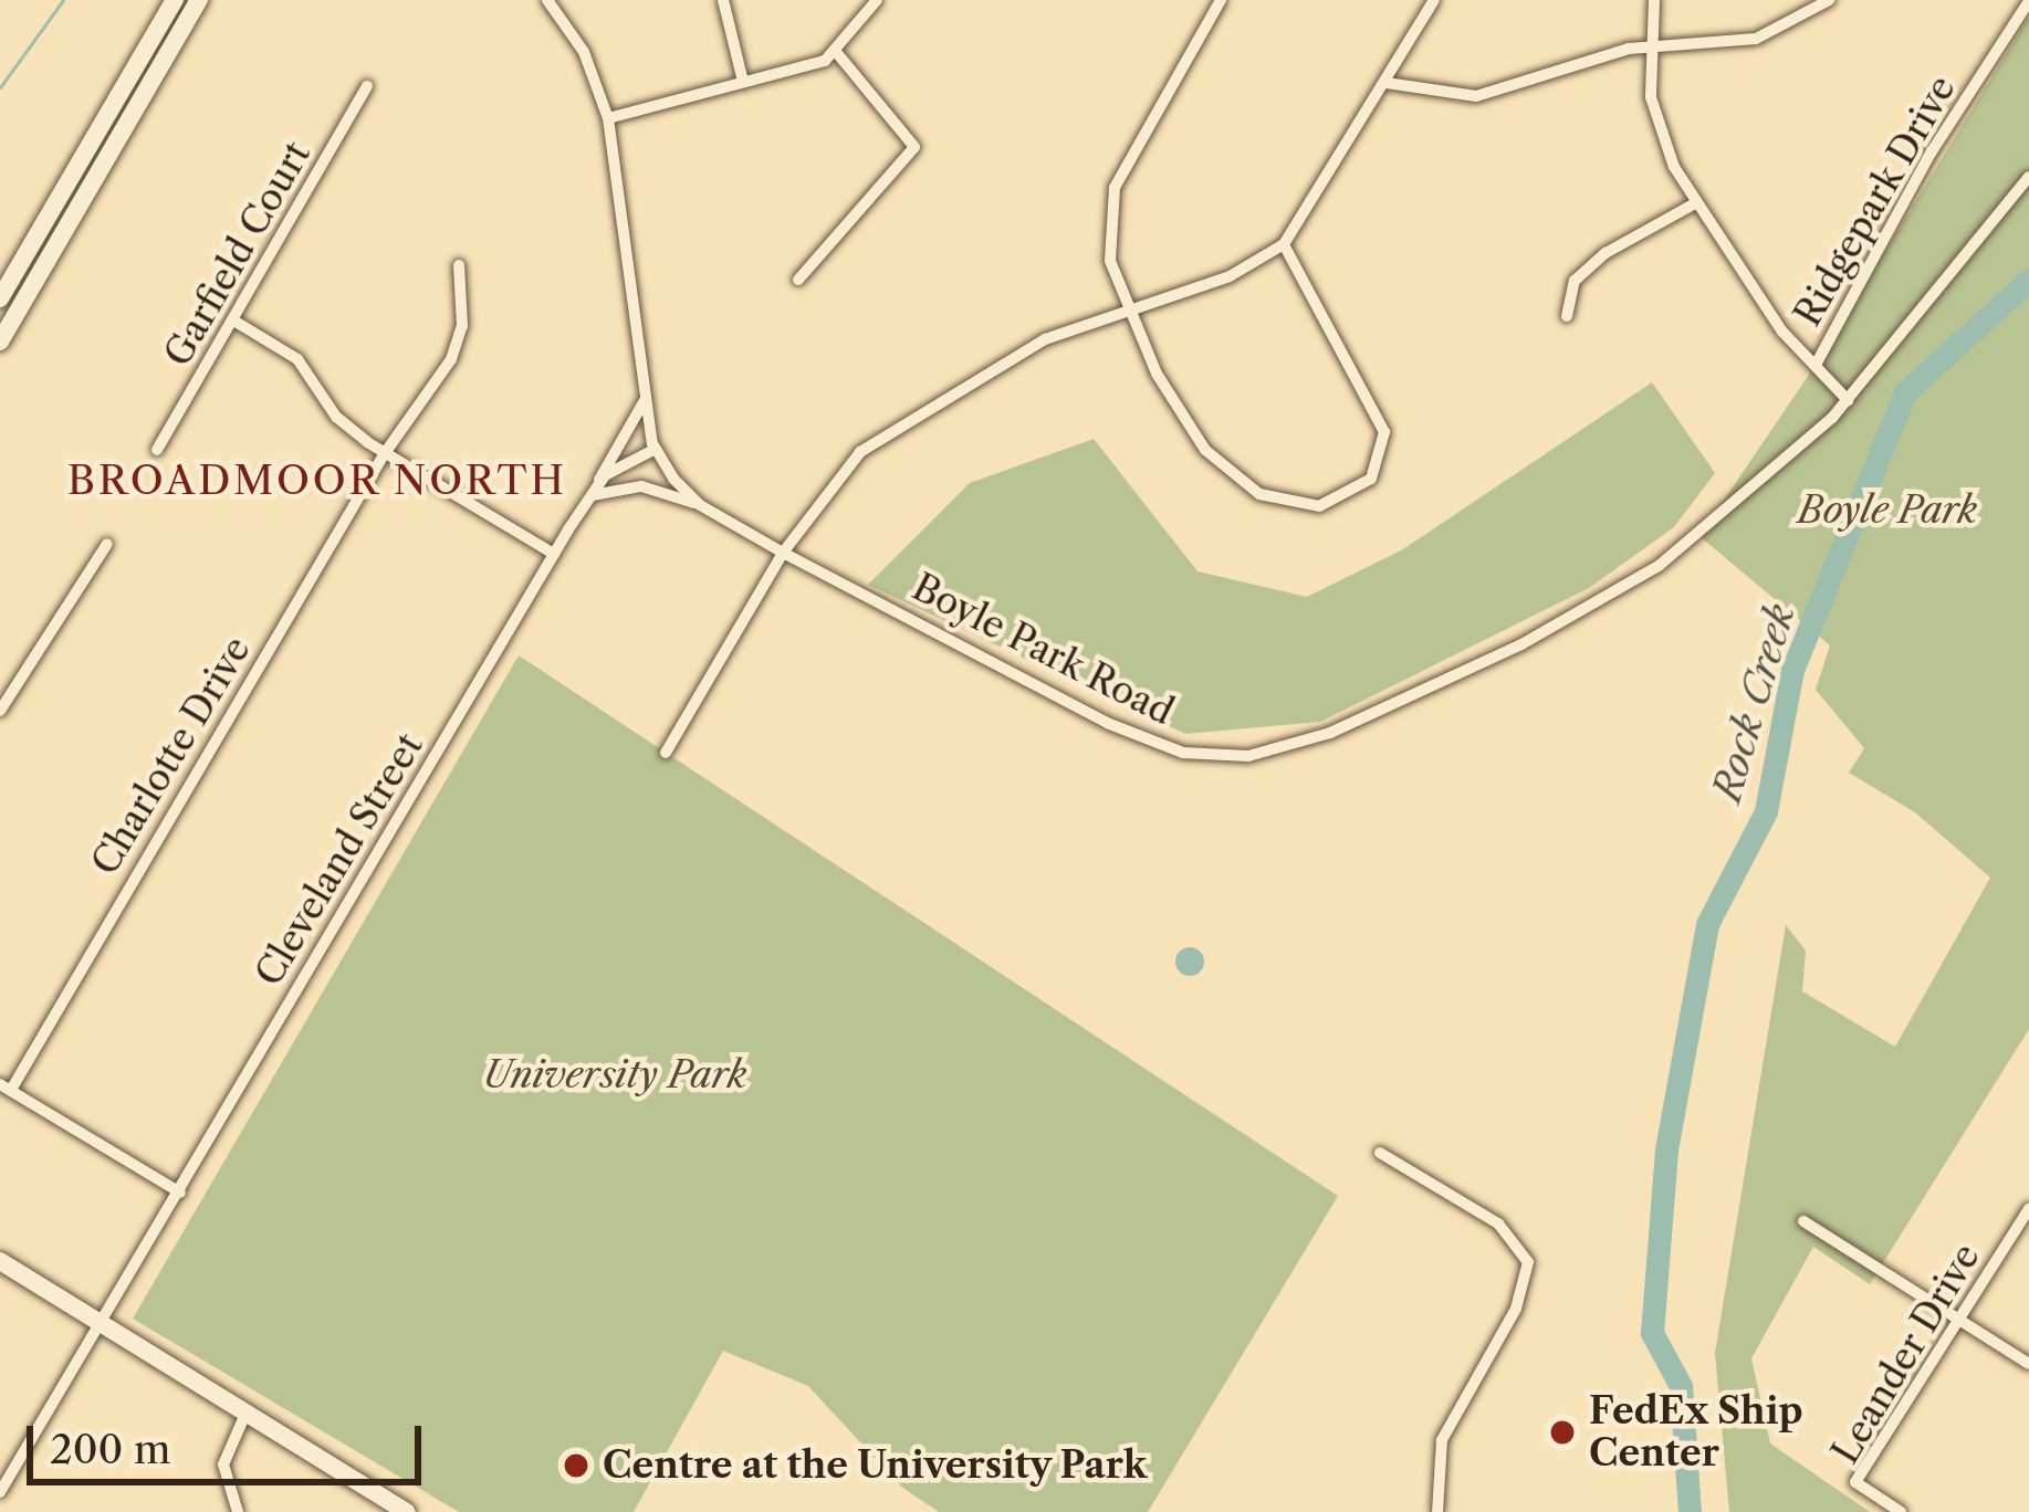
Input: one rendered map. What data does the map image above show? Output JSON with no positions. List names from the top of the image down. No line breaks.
{"streets":{"street":["Ridgepark Drive","Garfield Court","Boyle Park Road","Charlotte Drive","Cleveland Street","Leander Drive"]},"crossings":[["Boyle Park Road","Cleveland Street"]],"districts":["BROADMOOR NORTH"],"water":["Rock Creek"],"parks":["Boyle Park","University Park"],"places":["FedEx Ship Center","Centre at the University Park"],"scale_bar":"200 m"}
